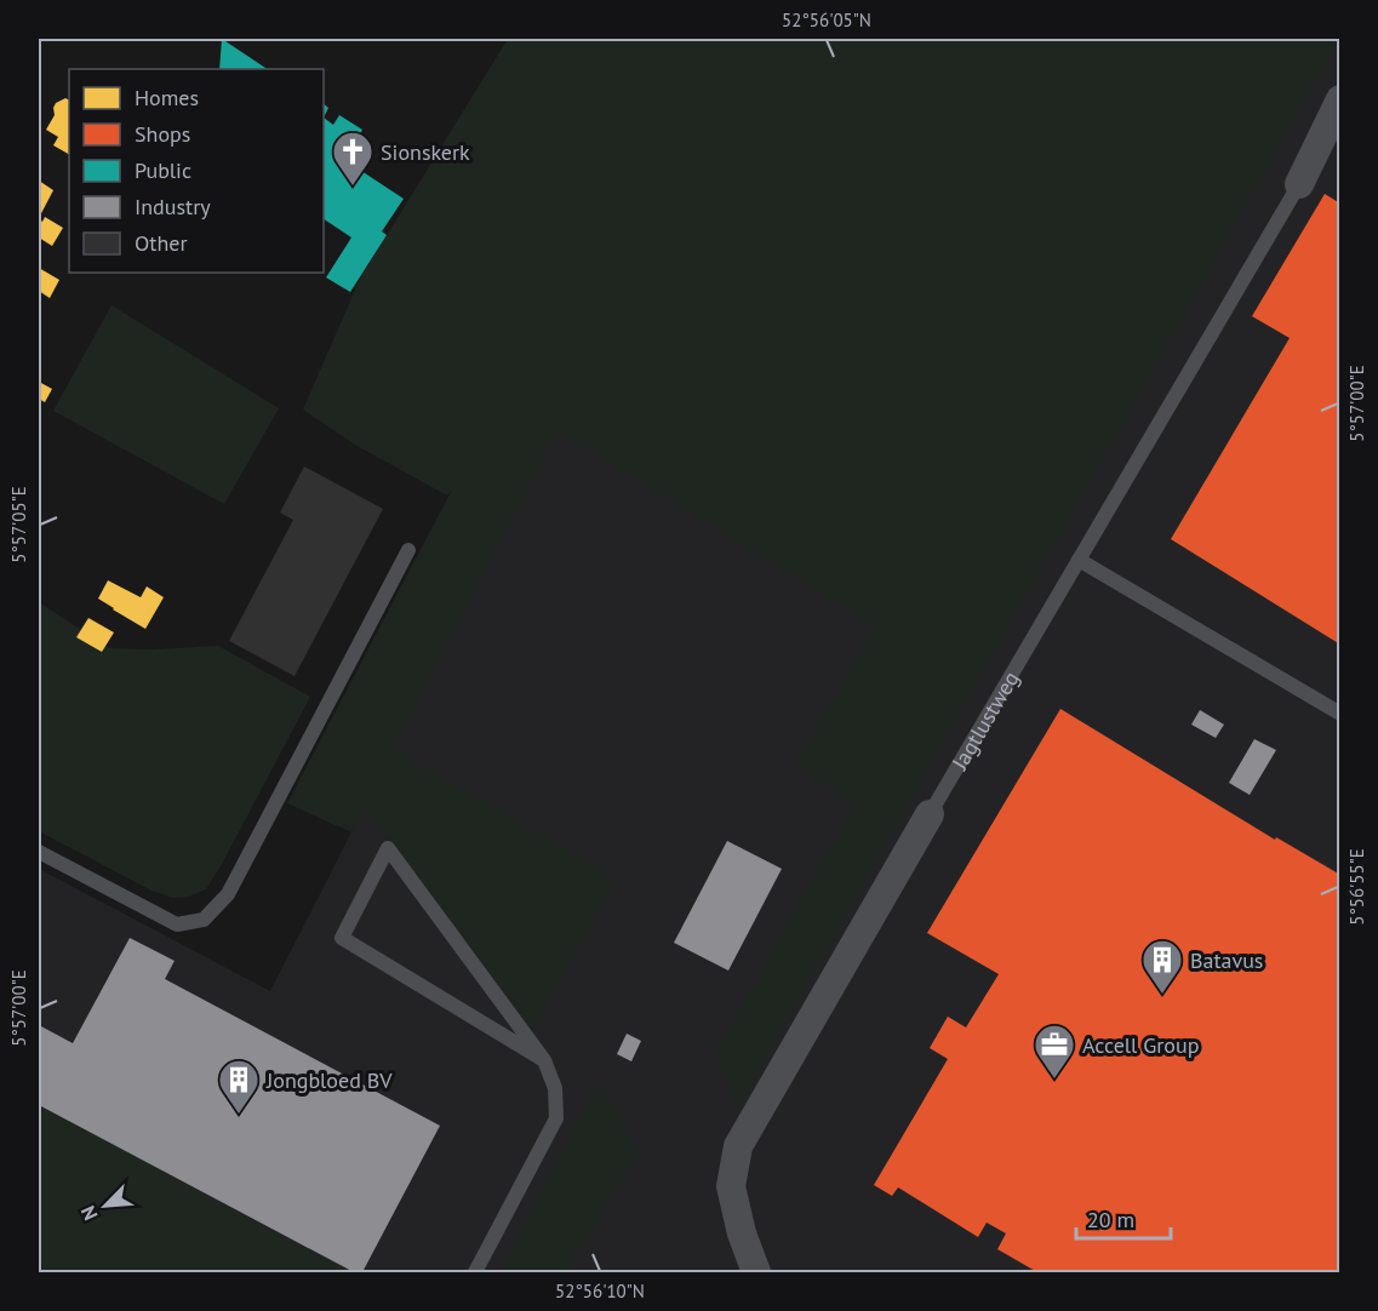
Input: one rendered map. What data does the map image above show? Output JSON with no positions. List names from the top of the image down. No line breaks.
{"streets":{"street":["Jagtlustweg"]},"places":{"church":["Sionskerk"],"building":["Batavus","Jongbloed BV"],"office":["Accell Group"]},"legend":["Homes","Shops","Public","Industry","Other"],"scale_bar":"20 m","north":"bottom left","coordinates":["52°56'05\"N","5°57'00\"E","5°57'05\"E","5°56'55\"E","52°56'10\"N"]}
